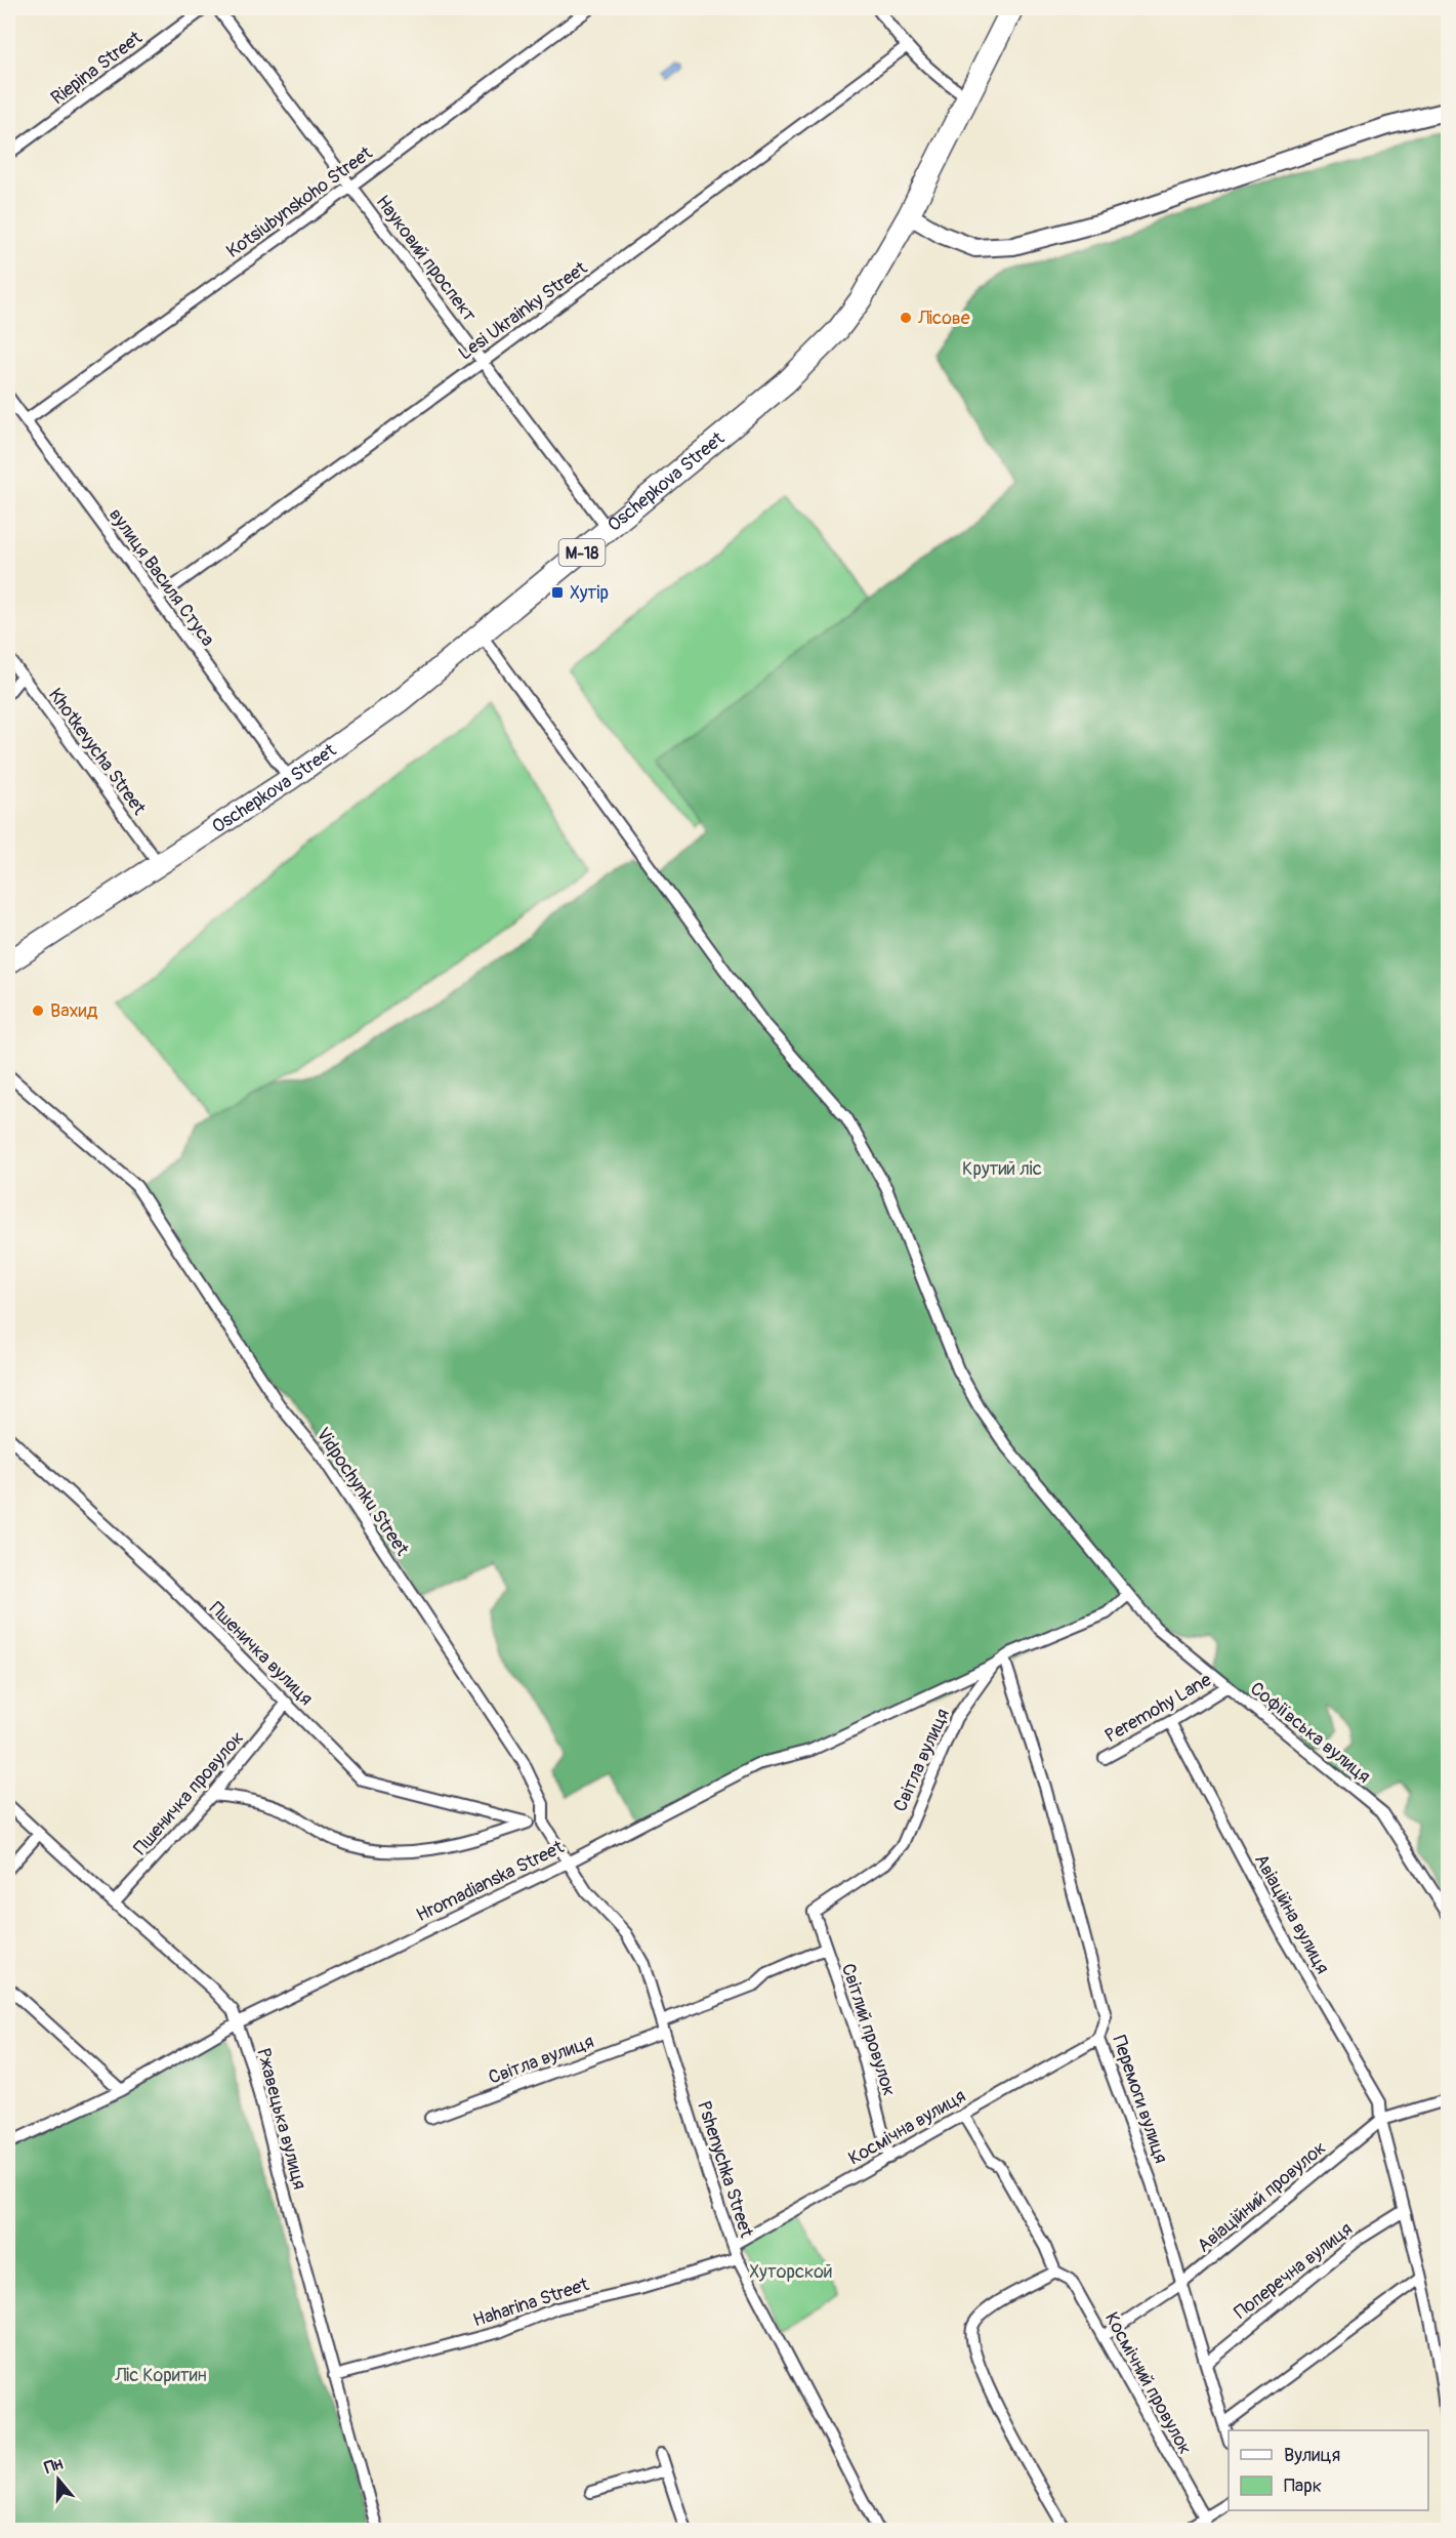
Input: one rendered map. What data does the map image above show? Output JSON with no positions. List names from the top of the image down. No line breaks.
{"streets":{"highway":["Oschepkova Street","М-18"],"street":["Riepina Street","Kotsiubynskoho Street","Науковий проспект","Lesi Ukrainky Street","вулиця Василя Стуса","Khotkevycha Street","Vidpochynku Street","Пшеничка вулиця","Peremohy Lane","Софіївська вулиця","Світла вулиця","Пшеничка провулок","Hromadianska Street","Авіаційна вулиця","Світлий провулок","Перемоги вулиця","Ржавецька вулиця","Космічна вулиця","Pshenychka Street","Авіаційний провулок","Поперечна вулиця","Haharina Street","Космічний провулок"]},"crossings":[["Kotsiubynskoho Street","Науковий проспект"],["Kotsiubynskoho Street","вулиця Василя Стуса"],["Науковий проспект","Lesi Ukrainky Street"],["Науковий проспект","Oschepkova Street"],["Lesi Ukrainky Street","вулиця Василя Стуса"],["Oschepkova Street","вулиця Василя Стуса"],["Oschepkova Street","Khotkevycha Street"],["Oschepkova Street","Софіївська вулиця"],["Vidpochynku Street","Pshenychka Street"],["Пшеничка вулиця","Пшеничка провулок"],["Peremohy Lane","Софіївська вулиця"],["Peremohy Lane","Авіаційна вулиця"],["Світла вулиця","Hromadianska Street"],["Світла вулиця","Світлий провулок"],["Світла вулиця","Перемоги вулиця"],["Світла вулиця","Pshenychka Street"],["Пшеничка провулок","Ржавецька вулиця"],["Hromadianska Street","Перемоги вулиця"],["Hromadianska Street","Ржавецька вулиця"],["Hromadianska Street","Pshenychka Street"],["Авіаційна вулиця","Авіаційний провулок"],["Авіаційна вулиця","Поперечна вулиця"],["Світлий провулок","Космічна вулиця"],["Перемоги вулиця","Космічна вулиця"],["Перемоги вулиця","Авіаційний провулок"],["Перемоги вулиця","Поперечна вулиця"],["Ржавецька вулиця","Haharina Street"],["Космічна вулиця","Pshenychka Street"],["Pshenychka Street","Haharina Street"],["Авіаційний провулок","Космічний провулок"]],"parks":["Крутий ліс","Хуторской","Ліс Коритин"],"places":{"other":["Лісове","Вахид"],"transit":["Хутір"]},"legend":["Вулиця","Парк"],"north":"top"}
